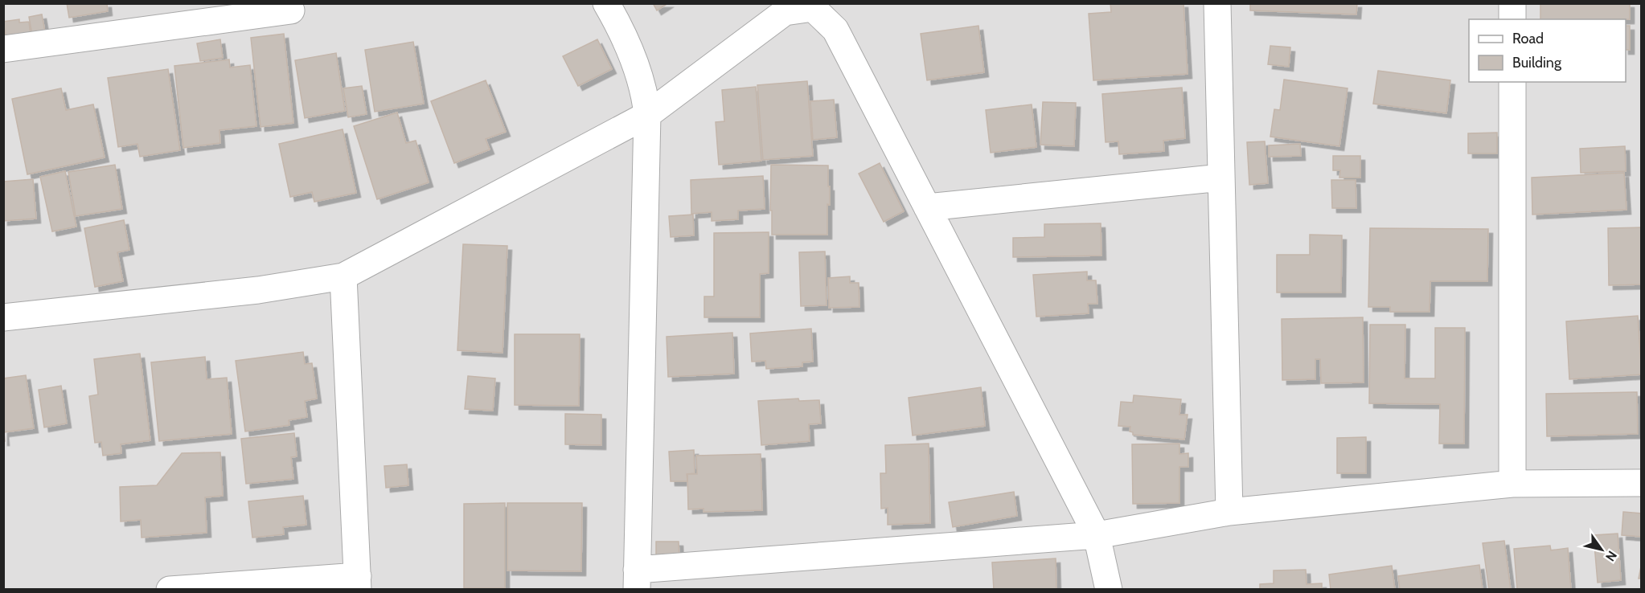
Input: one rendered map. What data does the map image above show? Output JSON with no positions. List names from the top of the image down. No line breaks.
{"legend":["Road","Building"],"north":"bottom right"}
